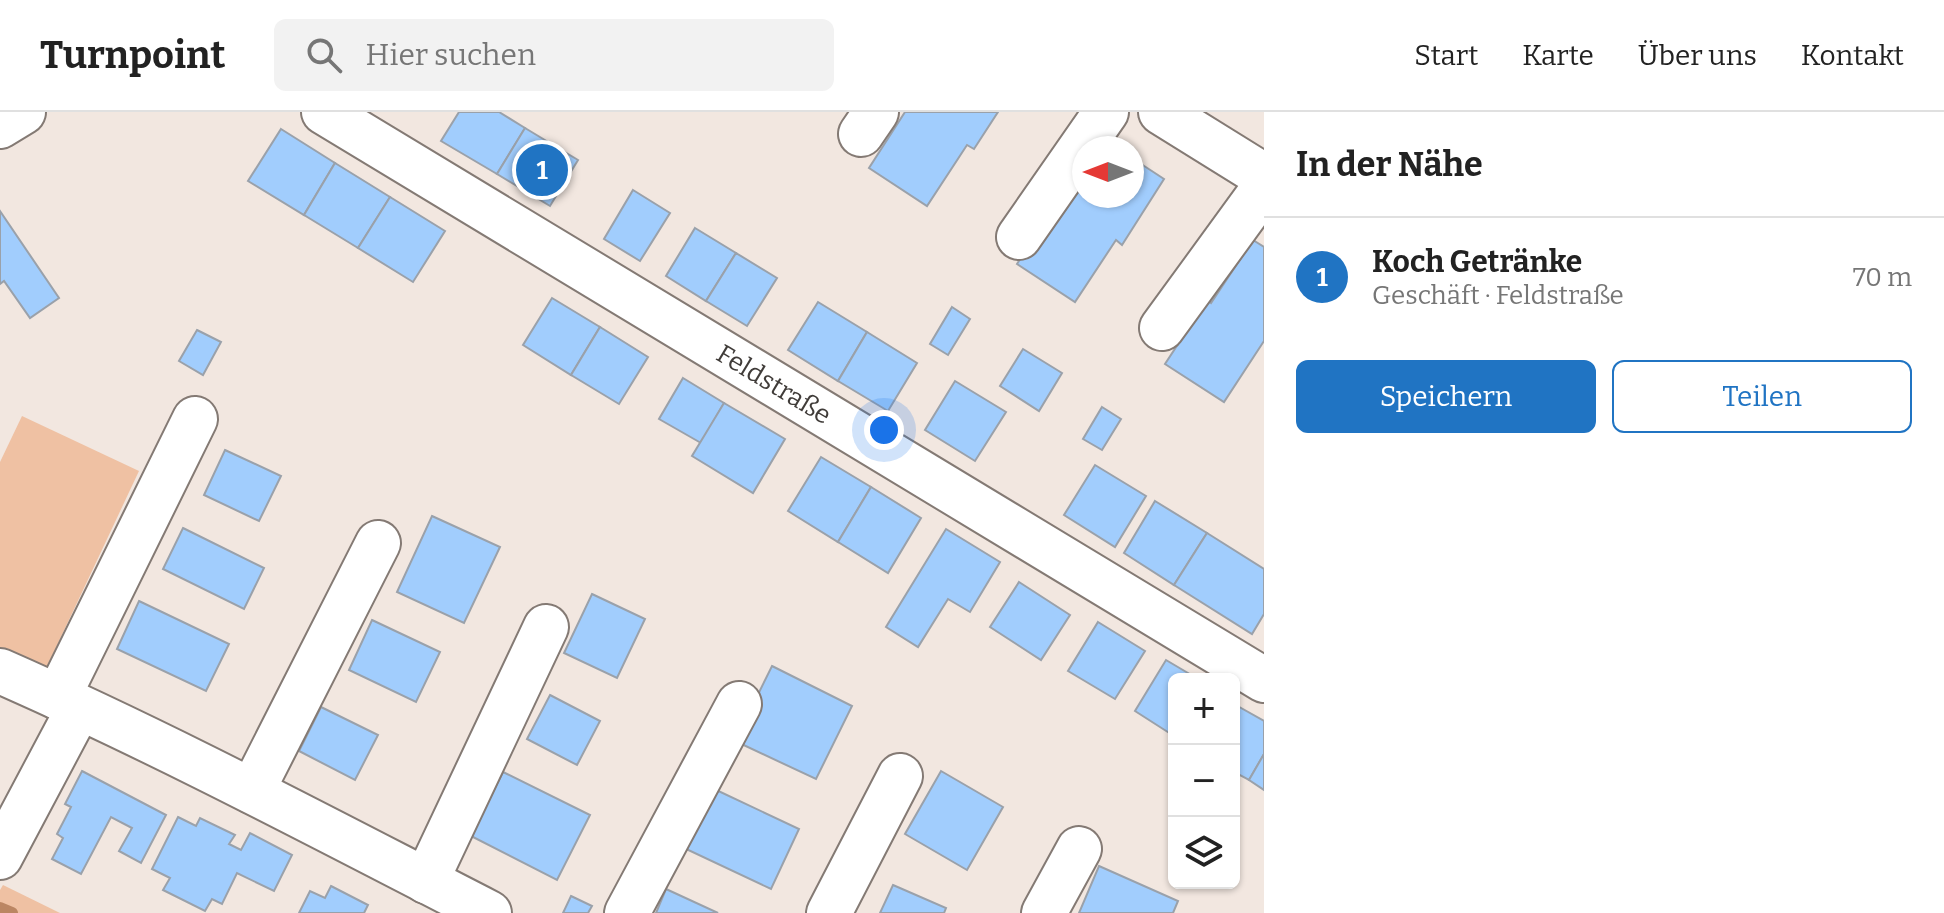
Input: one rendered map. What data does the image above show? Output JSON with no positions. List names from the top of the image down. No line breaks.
{"streets":{"street":["Feldstraße"]},"north":"left","page":{"header":"Turnpoint","search":"Hier suchen","nav":["Start","Karte","Über uns","Kontakt"],"heading":"In der Nähe","pins":"1","list":[{"mark":"1","name":"Koch Getränke","note":"Geschäft · Feldstraße","value":"70 m"}],"buttons":["Speichern","Teilen"],"map_buttons":["+","−"]}}
